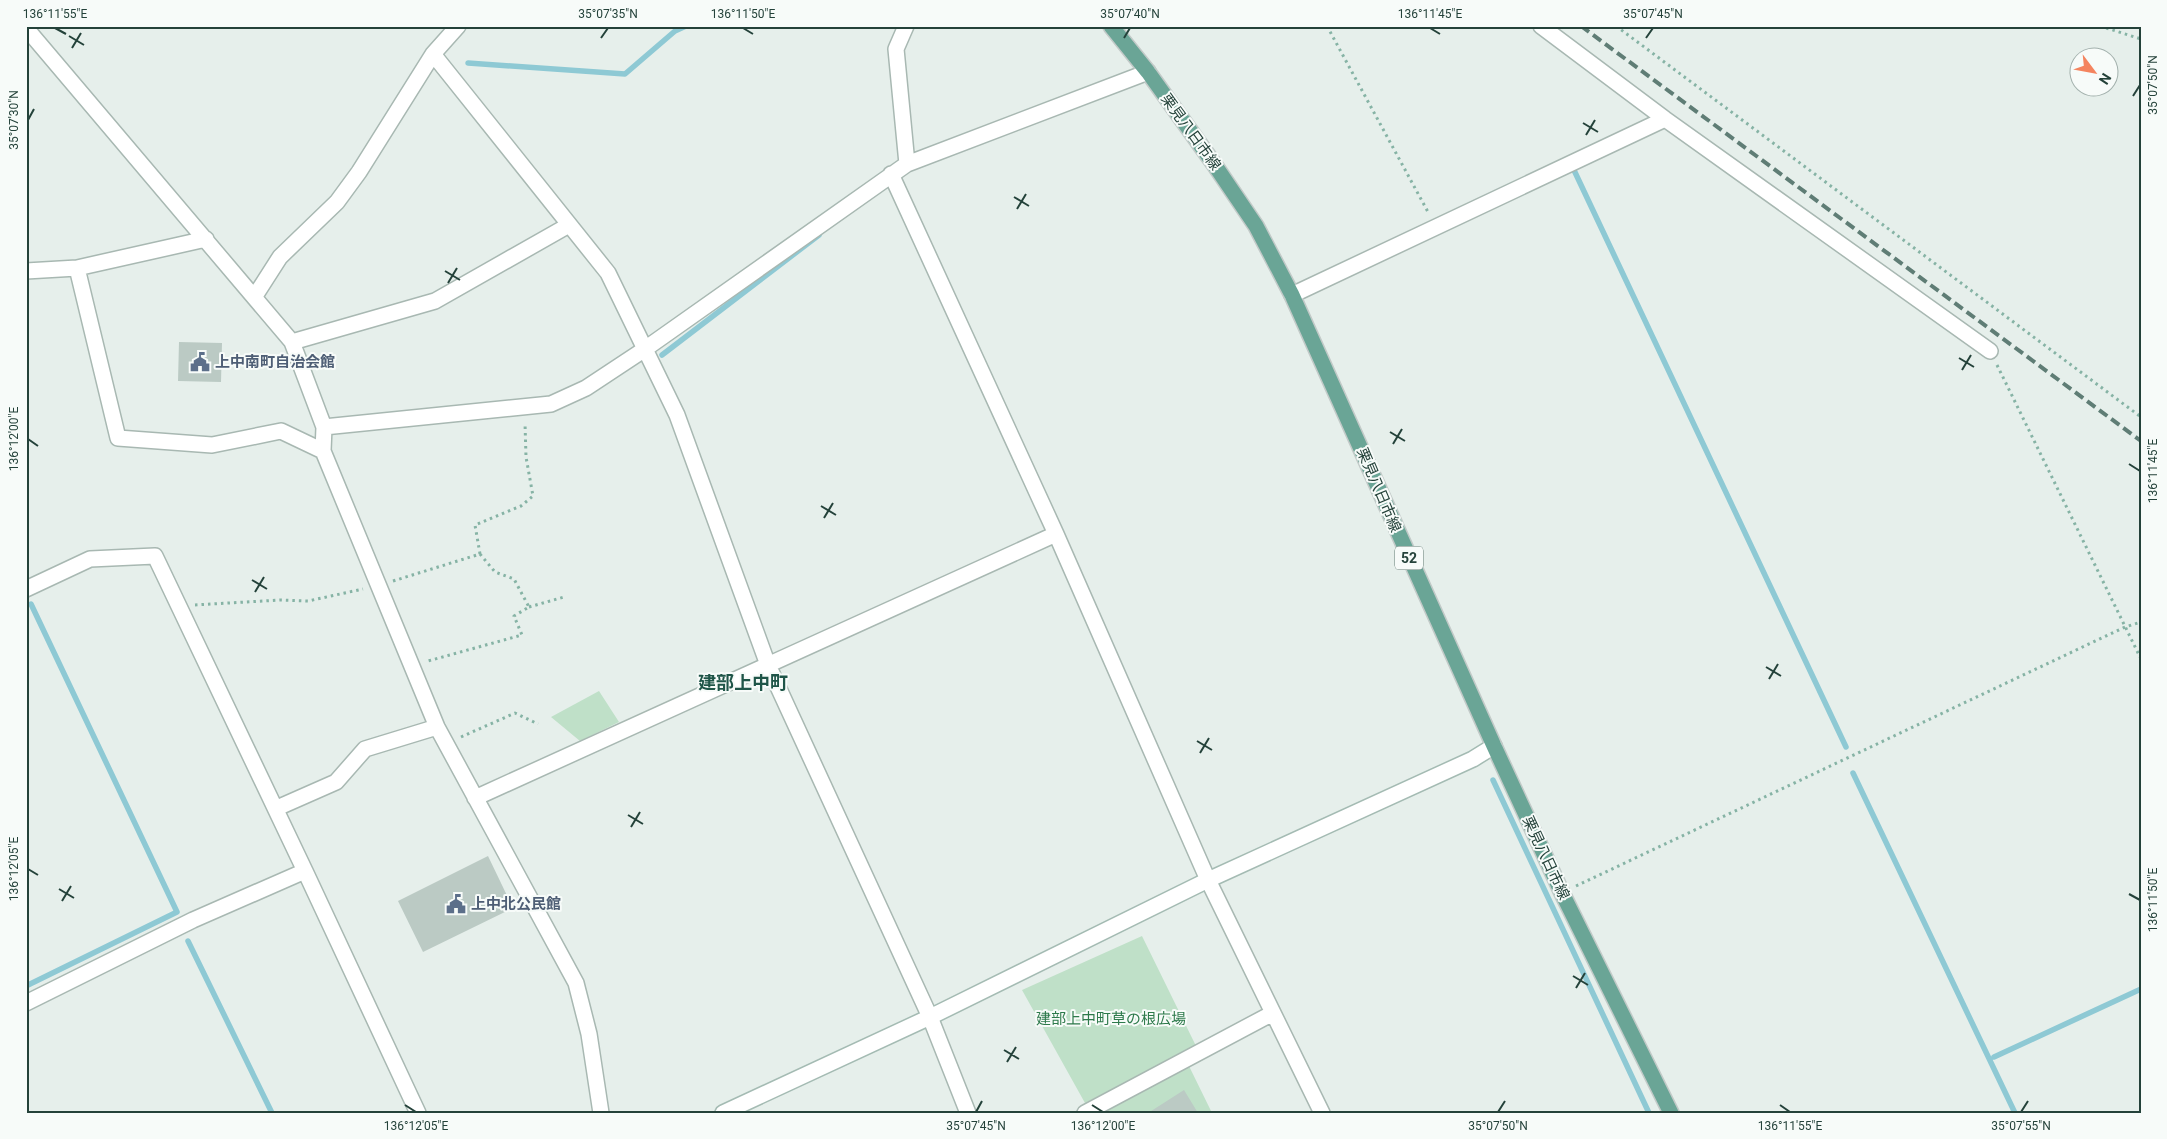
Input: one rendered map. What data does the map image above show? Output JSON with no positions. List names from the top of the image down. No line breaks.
{"streets":{"main road":["栗見八日市線","52"]},"districts":["建部上中町"],"parks":["建部上中町草の根広場"],"places":{"public building":["上中南町自治会館","上中北公民館"]},"north":"bottom right","coordinates":["136°11'55\"E","35°07'35\"N","136°11'50\"E","35°07'40\"N","136°11'45\"E","35°07'45\"N","35°07'50\"N","35°07'30\"N","136°12'00\"E","136°12'05\"E","35°07'55\"N"]}
